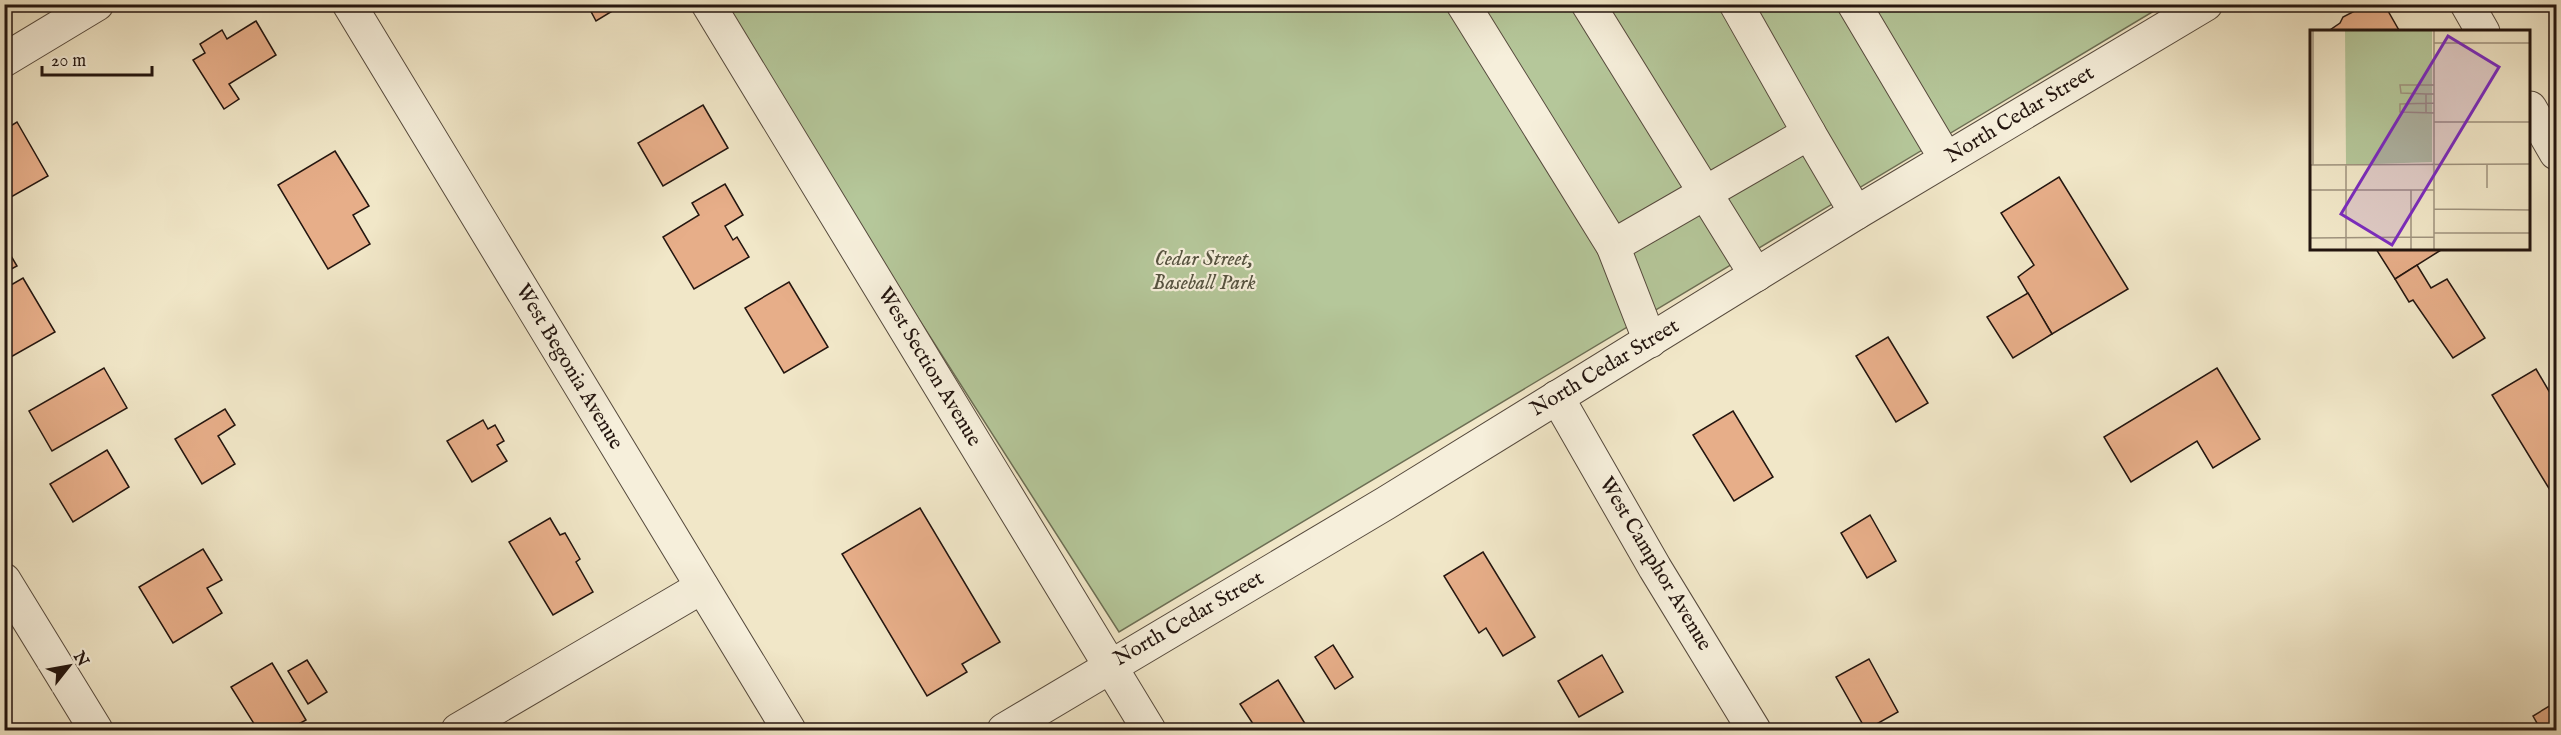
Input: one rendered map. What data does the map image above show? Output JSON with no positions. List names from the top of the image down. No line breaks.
{"streets":{"street":["North Cedar Street","West Begonia Avenue","West Section Avenue","West Camphor Avenue"]},"crossings":[["North Cedar Street","West Section Avenue"],["North Cedar Street","West Camphor Avenue"]],"parks":["Cedar Street, Baseball Park"],"scale_bar":"20 m","north":"top right"}
